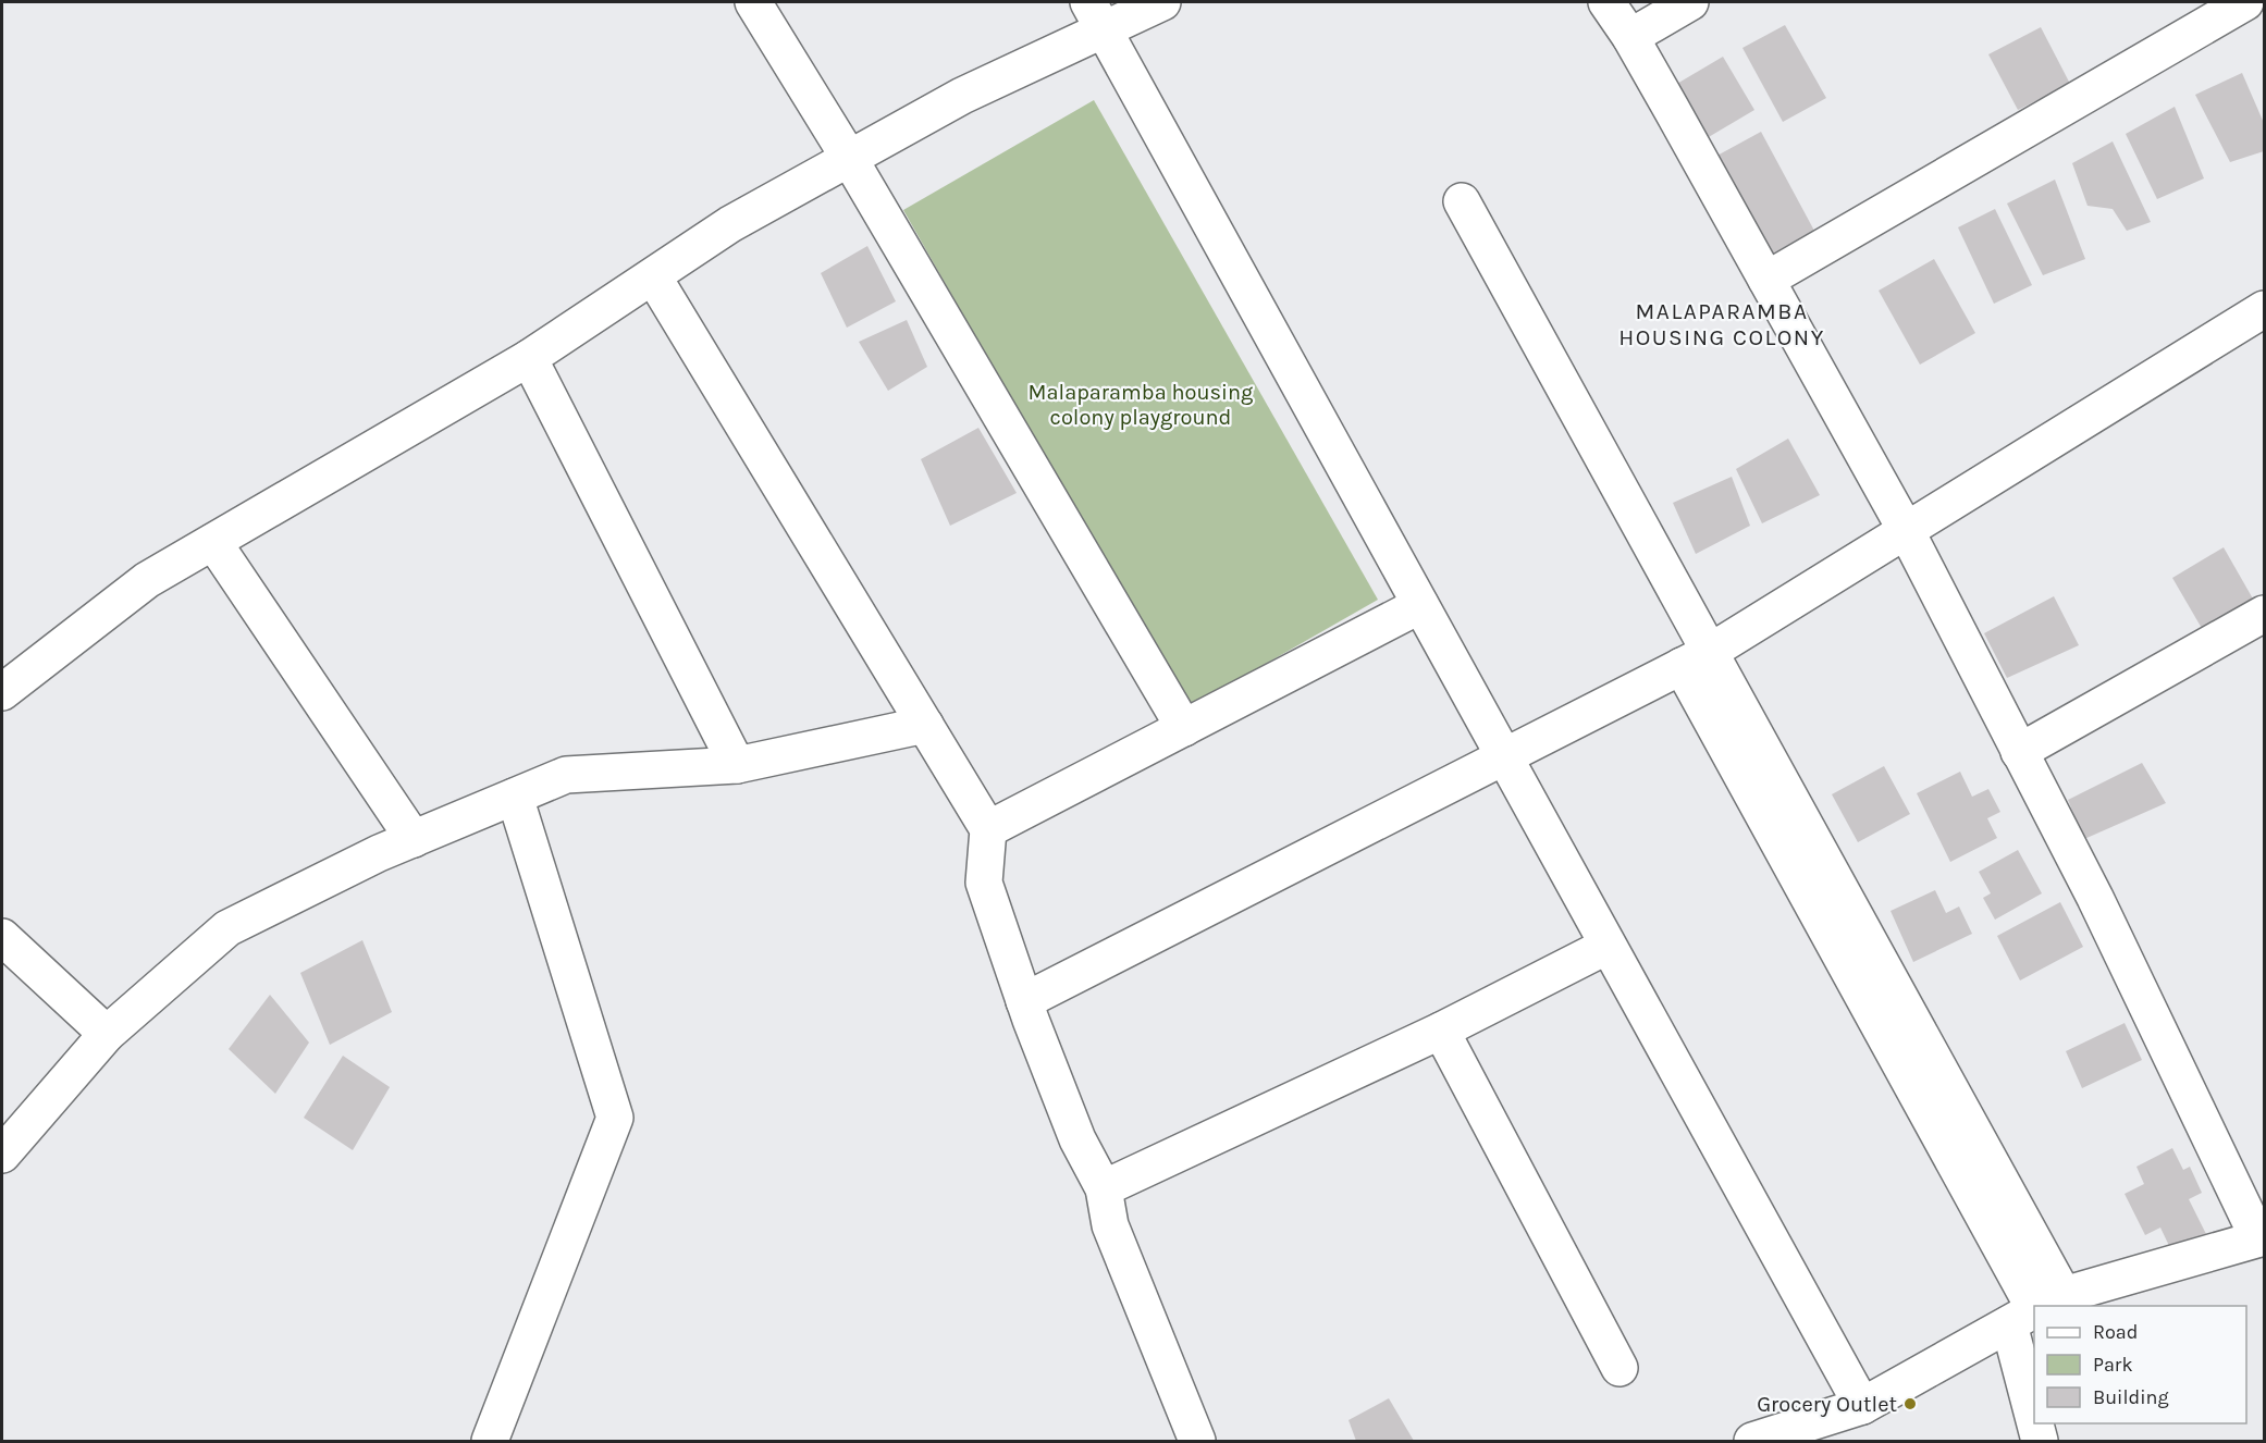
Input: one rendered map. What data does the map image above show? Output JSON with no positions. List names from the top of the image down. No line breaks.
{"districts":["MALAPARAMBA HOUSING COLONY"],"parks":["Malaparamba housing colony playground"],"places":["Grocery Outlet"],"legend":["Road","Park","Building"]}
